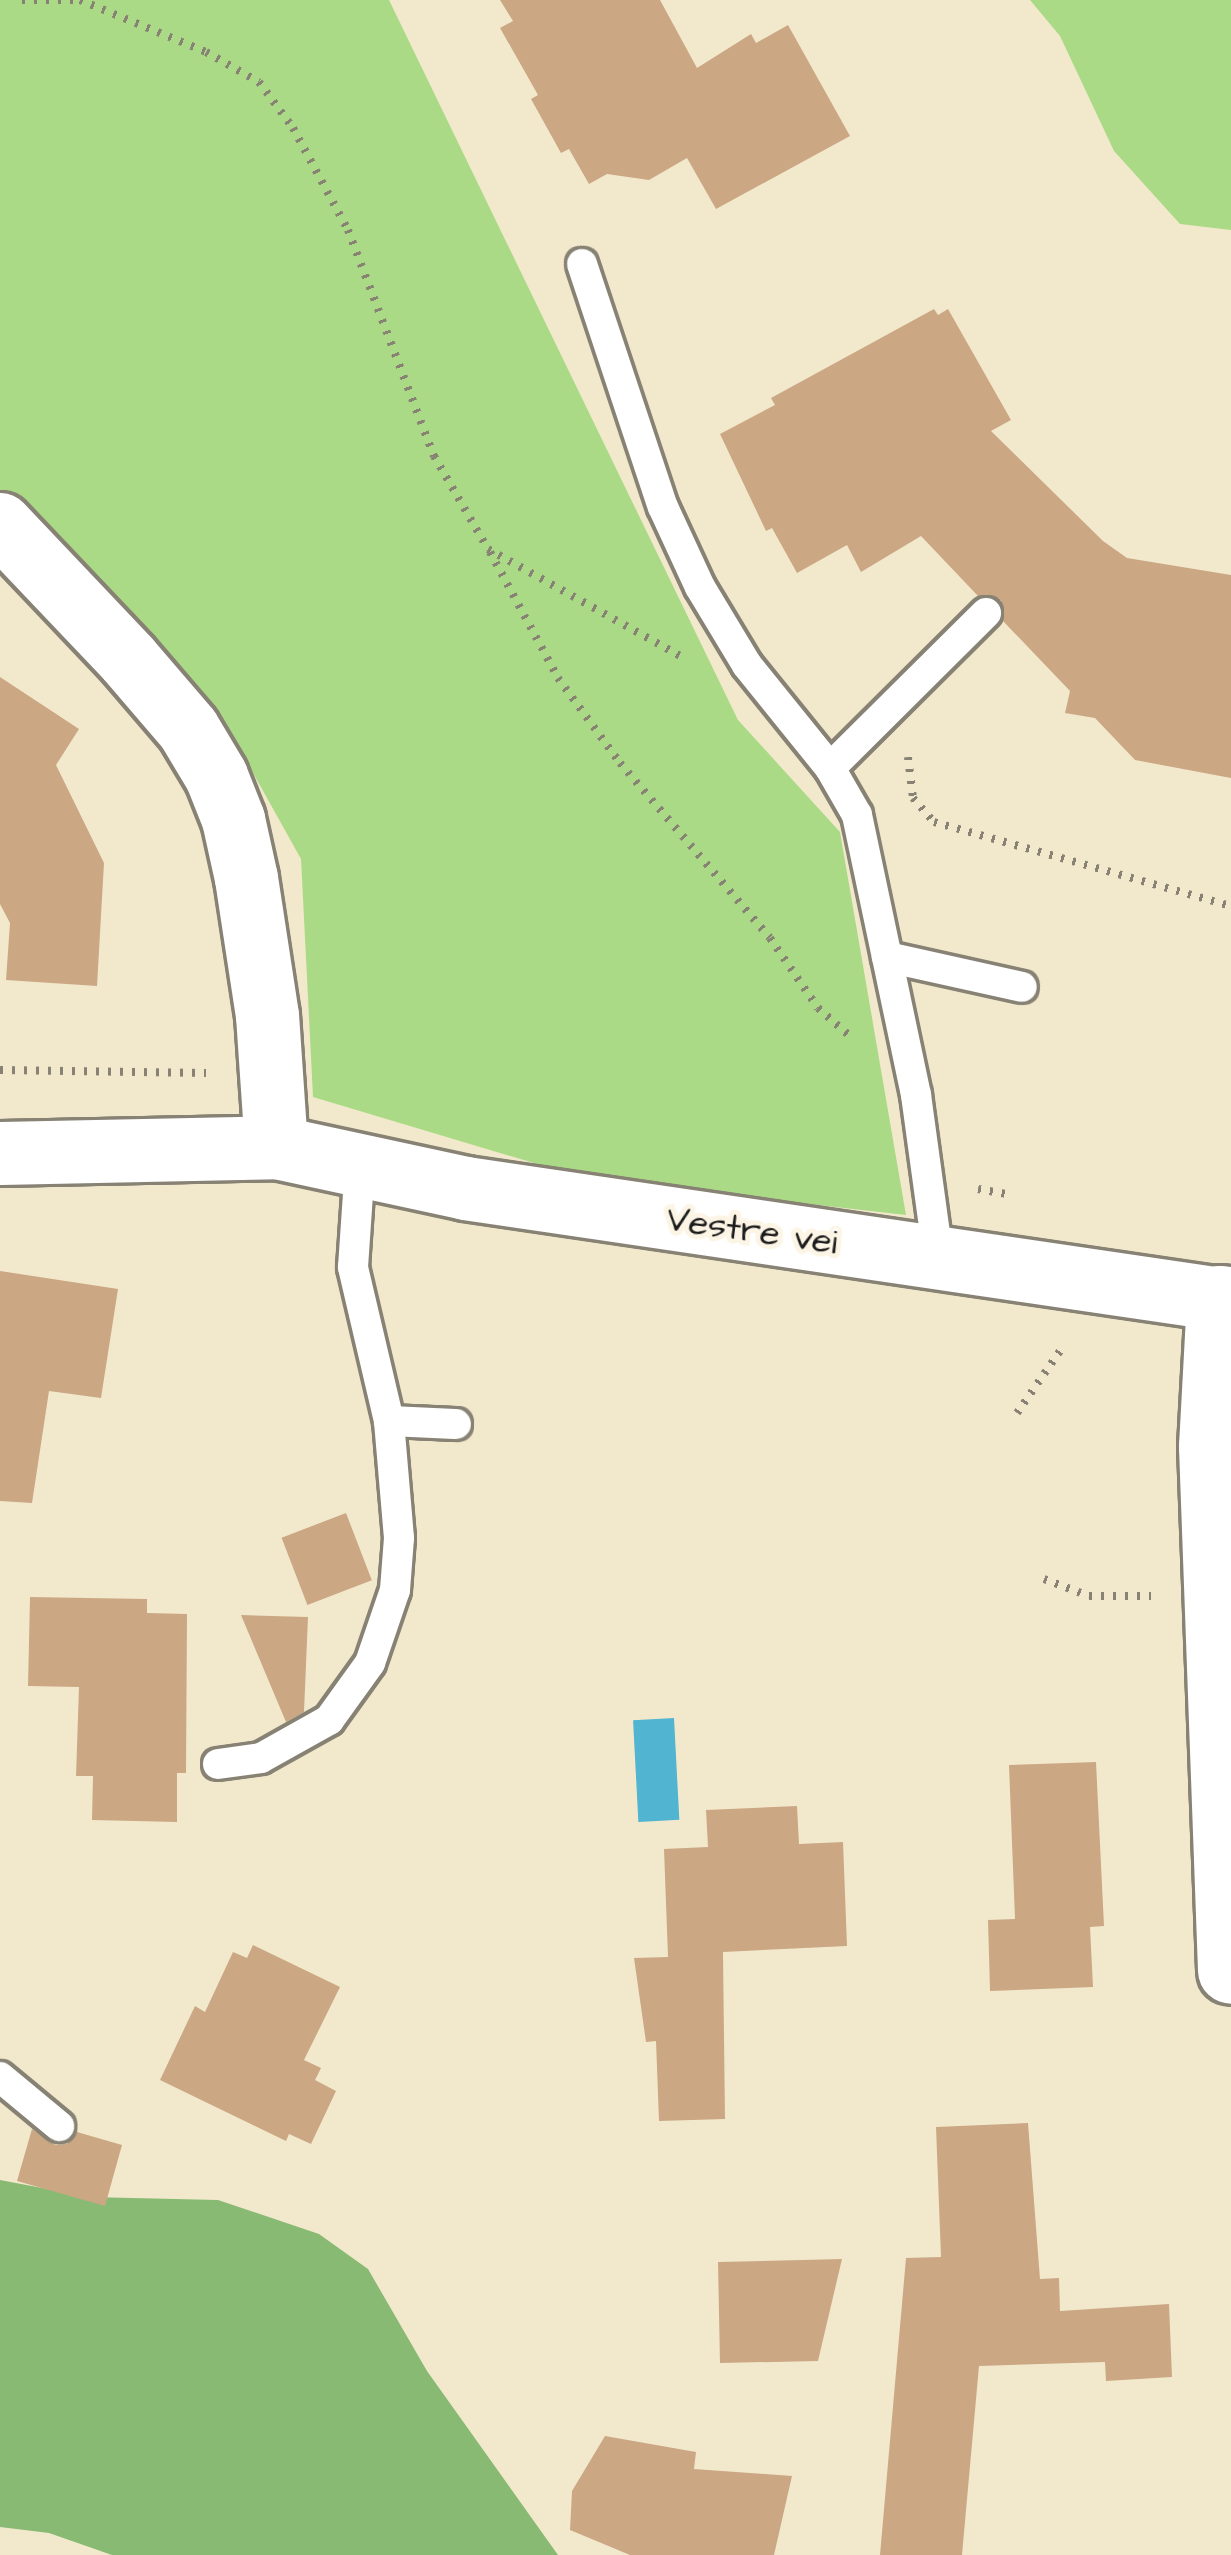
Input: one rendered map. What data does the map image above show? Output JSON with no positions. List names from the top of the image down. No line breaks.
{"streets":{"street":["Vestre vei"]}}
